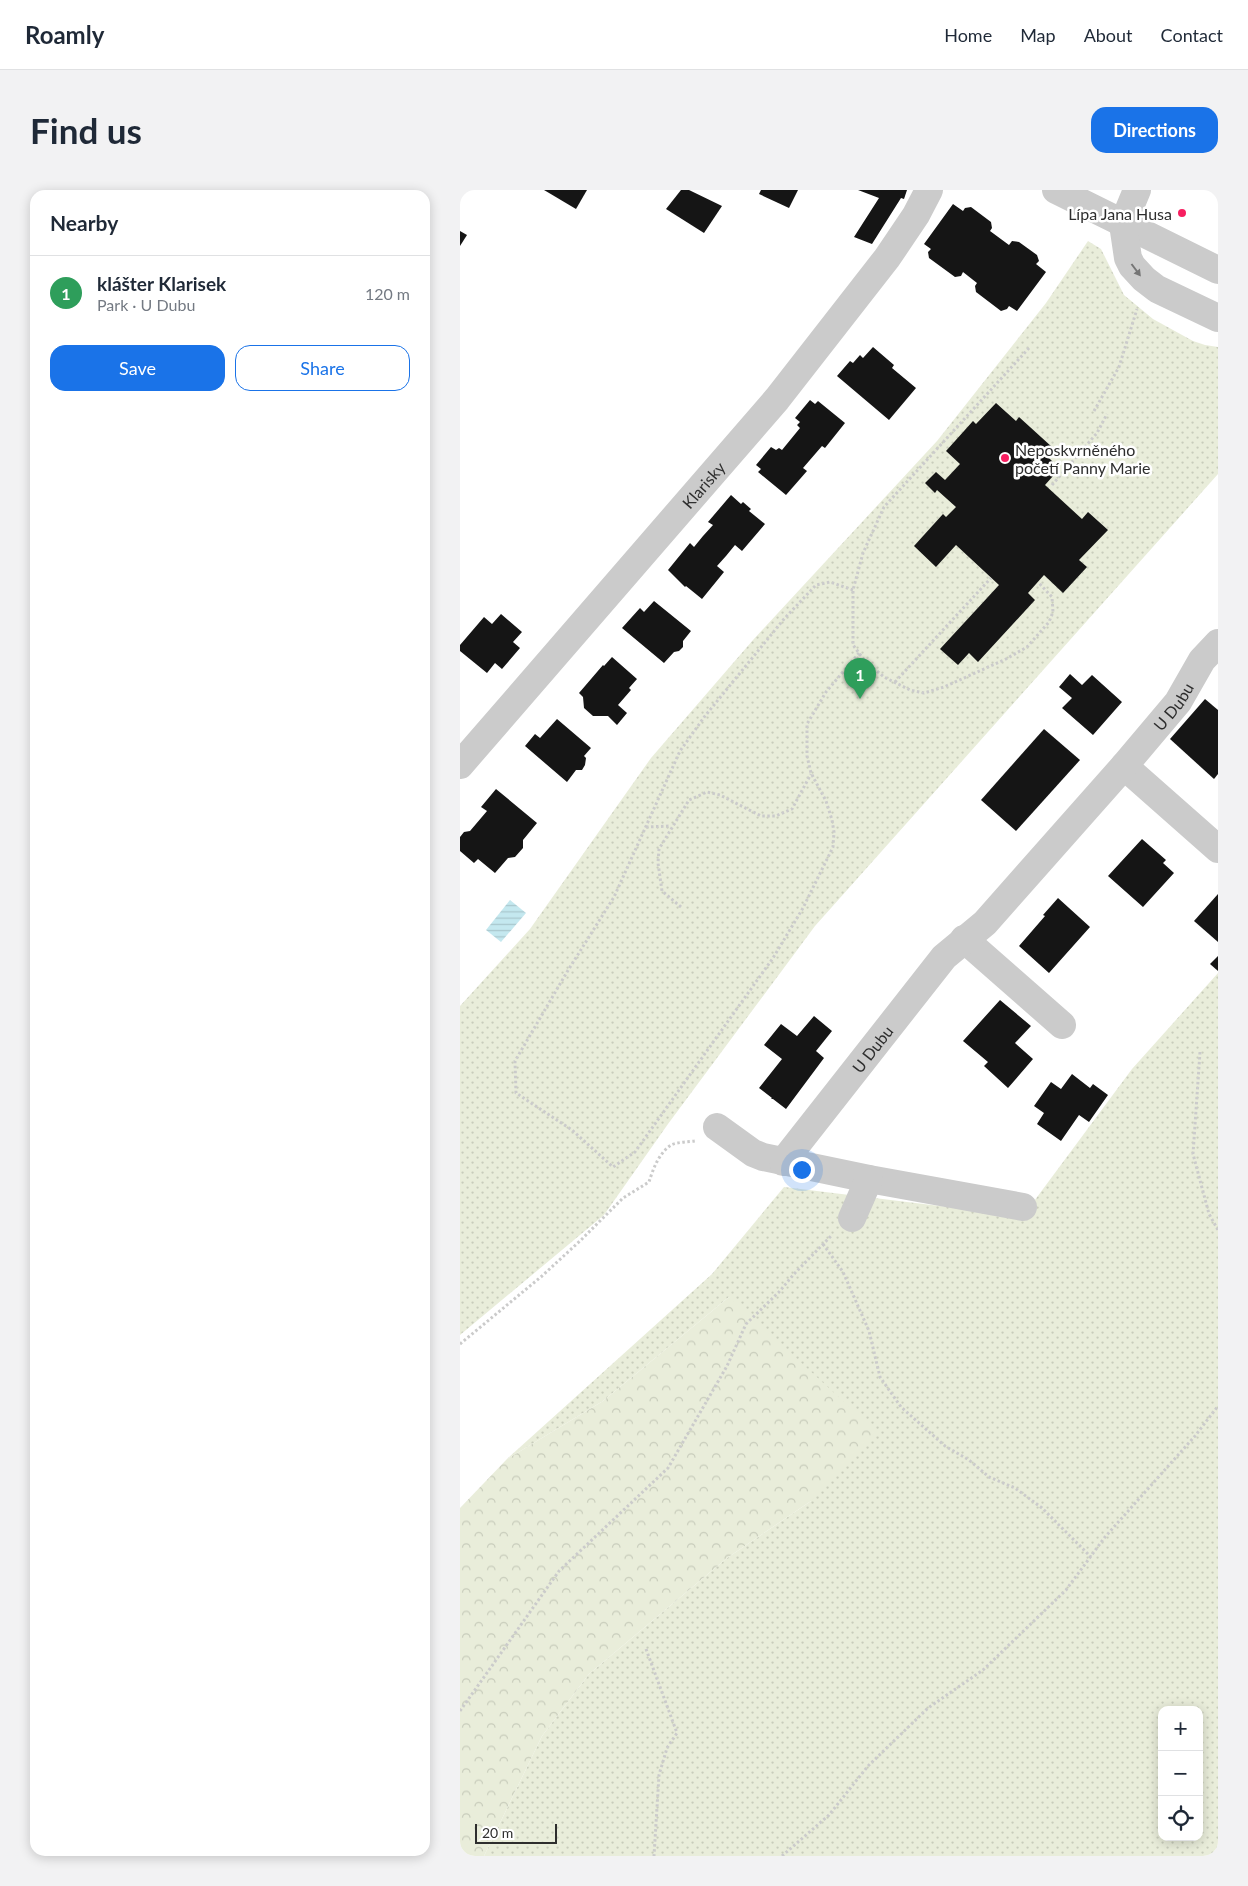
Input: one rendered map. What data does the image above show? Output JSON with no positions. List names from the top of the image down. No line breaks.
{"streets":{"street":["Klarisky","U Dubu"]},"places":["Lípa Jana Husa","Neposkvrněného početí Panny Marie"],"scale_bar":"20 m","page":{"header":"Roamly","nav":["Home","Map","About","Contact"],"buttons":["Directions",["Save","Share"]],"title":"Find us","heading":"Nearby","list":[{"mark":"1","name":"klášter Klarisek","note":"Park · U Dubu","value":"120 m"}],"pins":"1","map_buttons":["+","−"],"scale":"20 m"}}
